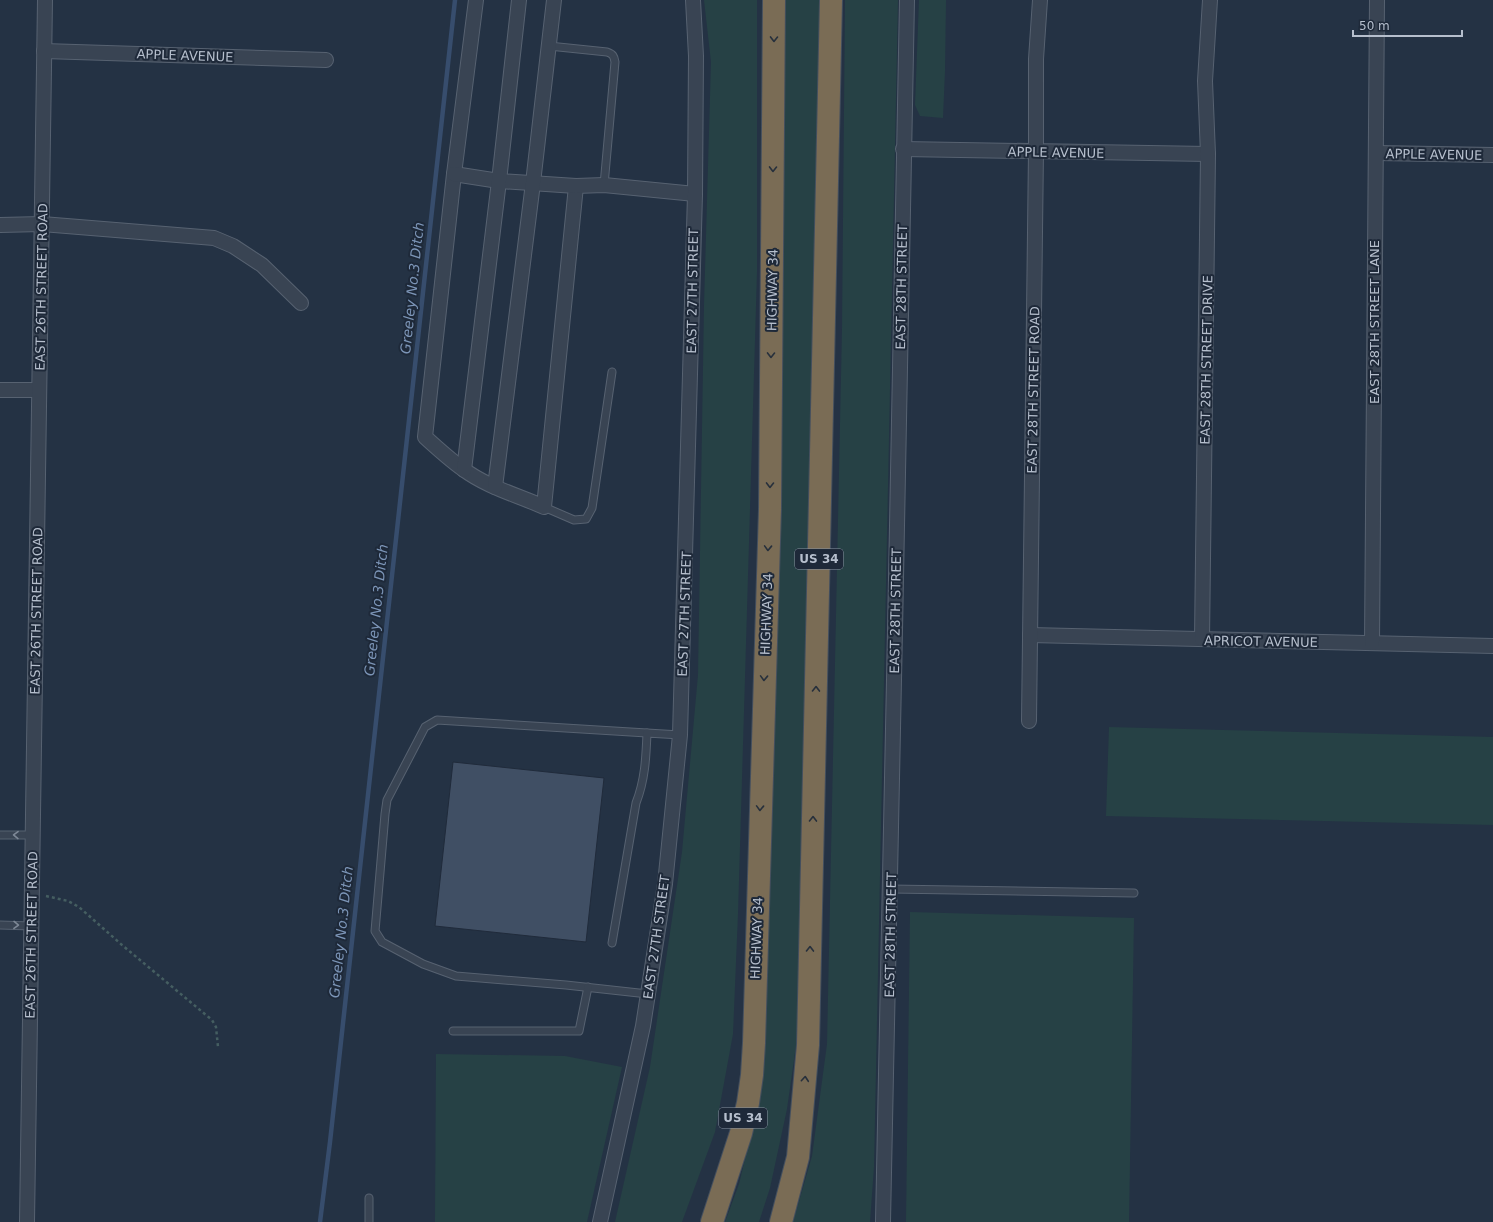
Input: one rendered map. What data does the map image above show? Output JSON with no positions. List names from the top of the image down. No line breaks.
{"streets":{"highway":["HIGHWAY 34","US 34"],"street":["APPLE AVENUE","EAST 26TH STREET ROAD","EAST 28TH STREET","EAST 27TH STREET","EAST 28TH STREET LANE","EAST 28TH STREET DRIVE","EAST 28TH STREET ROAD","APRICOT AVENUE"]},"crossings":[["APPLE AVENUE","EAST 26TH STREET ROAD"],["APPLE AVENUE","EAST 28TH STREET"],["APPLE AVENUE","EAST 28TH STREET LANE"],["APPLE AVENUE","EAST 28TH STREET DRIVE"],["APPLE AVENUE","EAST 28TH STREET ROAD"],["EAST 28TH STREET LANE","APRICOT AVENUE"],["EAST 28TH STREET DRIVE","APRICOT AVENUE"],["EAST 28TH STREET ROAD","APRICOT AVENUE"]],"water":["Greeley No.3 Ditch"],"scale_bar":"50 m"}
